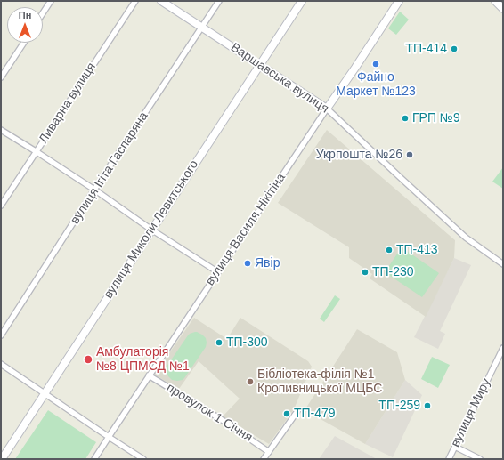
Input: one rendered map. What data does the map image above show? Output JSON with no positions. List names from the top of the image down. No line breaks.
{"streets":{"main road":["Варшавська вулиця","вулиця Миколи Левитського","вулиця Василя Нікітіна"],"street":["Ливарна вулиця","вулиця Ігіта Гаспаряна","провулок 1 Січня","вулиця Миру"]},"crossings":[["Варшавська вулиця","вулиця Ігіта Гаспаряна"],["Варшавська вулиця","вулиця Миколи Левитського"],["Варшавська вулиця","вулиця Василя Нікітіна"],["вулиця Василя Нікітіна","провулок 1 Січня"]],"places":["ТП-414","Файно Маркет №123","ГРП №9","Укрпошта №26","ТП-413","Явір","ТП-230","ТП-300","Амбулаторія №8 ЦПМСД №1","Бібліотека-філія №1 Кропивницької МЦБС","ТП-259","ТП-479"],"north":"top"}
